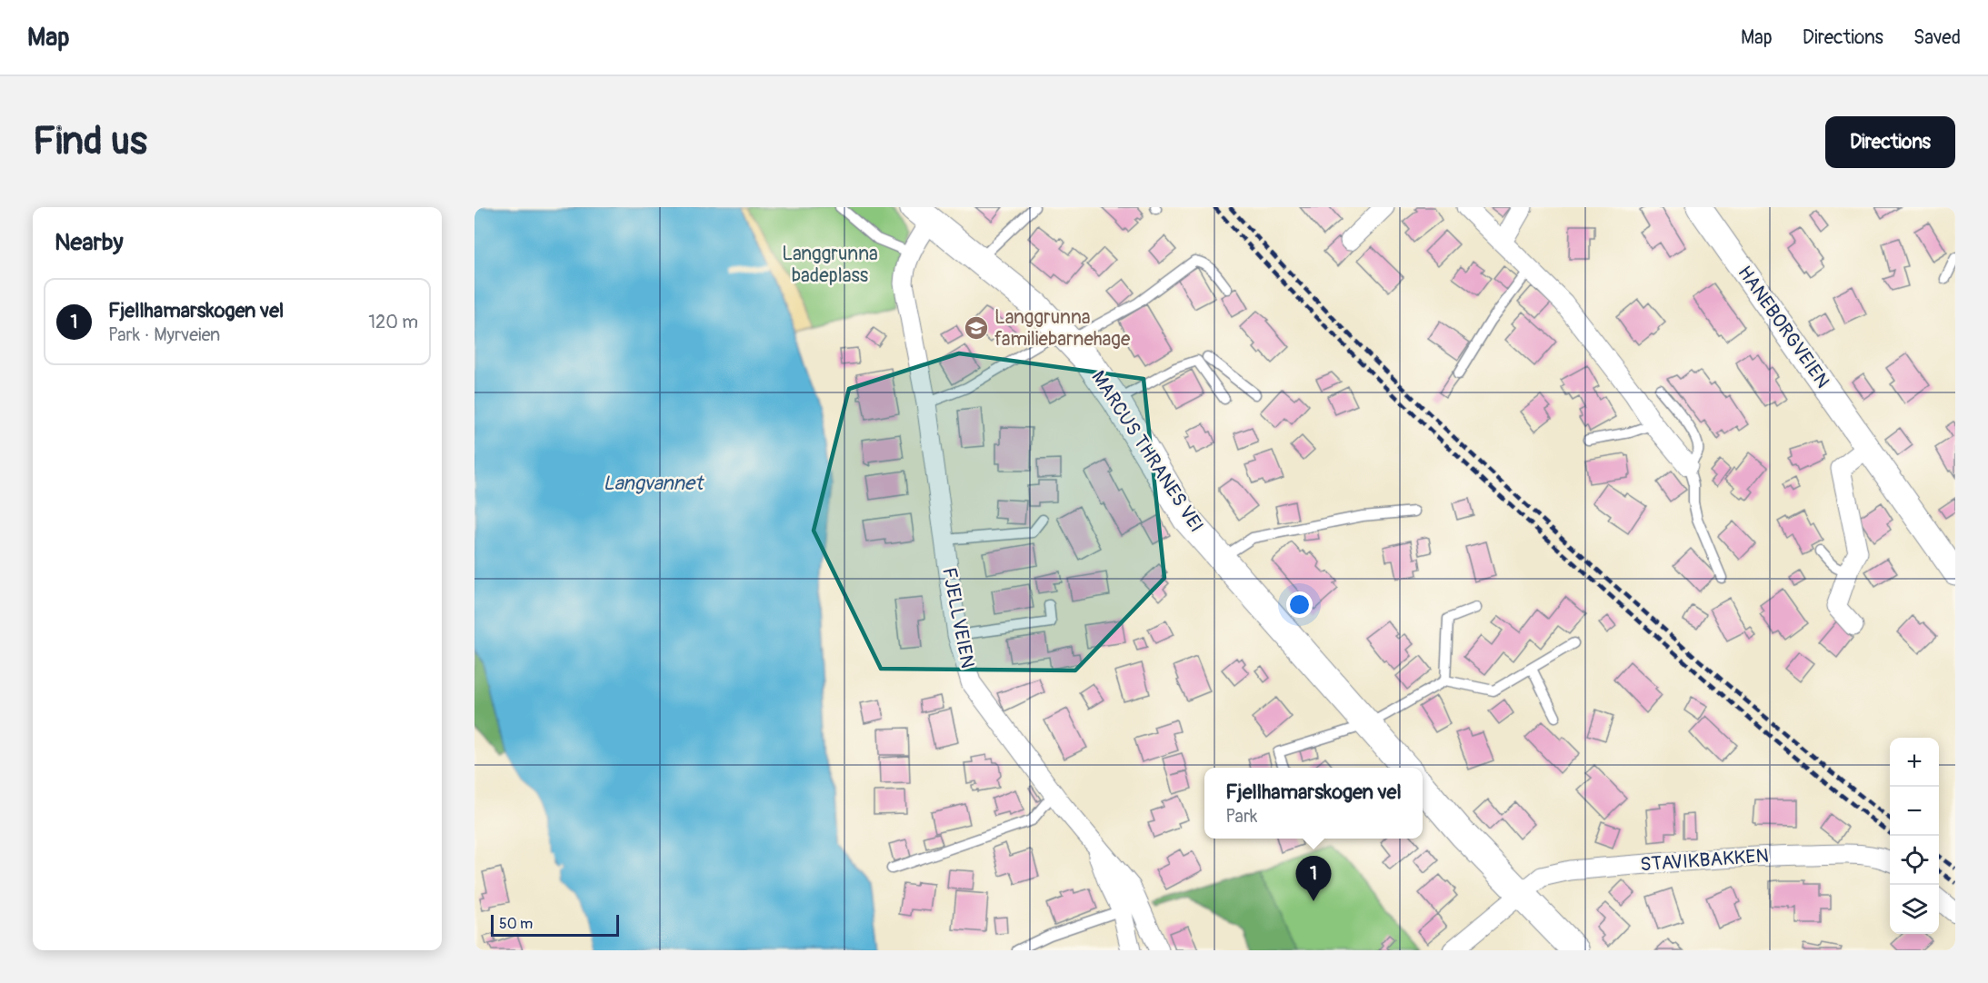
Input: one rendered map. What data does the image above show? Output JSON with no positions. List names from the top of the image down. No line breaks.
{"streets":{"main road":["MARCUS THRANES VEI"],"street":["HANEBORGVEIEN","FJELLVEIEN","STAVIKBAKKEN"]},"crossings":[["MARCUS THRANES VEI","FJELLVEIEN"]],"water":["Langvannet"],"parks":["Langgrunna badeplass"],"places":{"school or university":["Langgrunna familiebarnehage"]},"scale_bar":"50 m","page":{"header":"Map","nav":["Map","Directions","Saved"],"buttons":"Directions","title":"Find us","heading":"Nearby","list":[{"mark":"1","name":"Fjellhamarskogen vel","note":"Park · Myrveien","value":"120 m"}],"map_buttons":["+","−"],"popup":["Fjellhamarskogen vel","Park"],"pins":"1","scale":"50 m"}}
